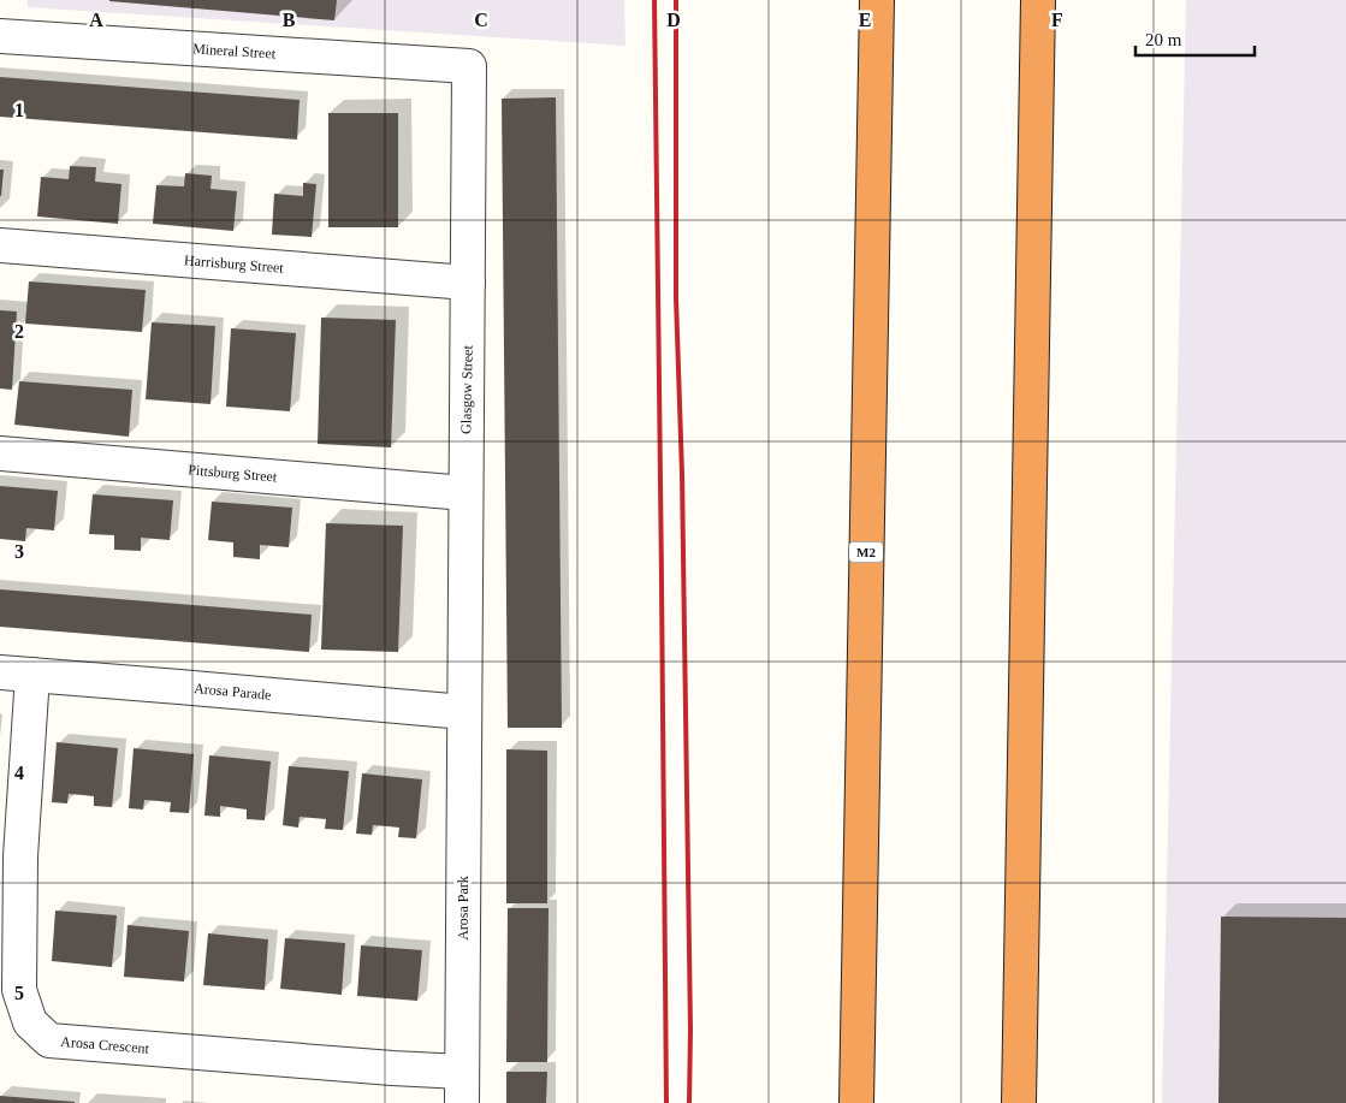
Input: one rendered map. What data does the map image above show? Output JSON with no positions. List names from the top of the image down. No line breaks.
{"streets":{"highway":["M2"],"street":["Mineral Street","Harrisburg Street","Glasgow Street","Pittsburg Street","Arosa Parade","Arosa Park","Arosa Crescent"]},"crossings":[["Mineral Street","Glasgow Street"],["Harrisburg Street","Glasgow Street"],["Glasgow Street","Pittsburg Street"],["Glasgow Street","Arosa Parade"],["Glasgow Street","Arosa Park"],["Arosa Parade","Arosa Park"],["Arosa Parade","Arosa Crescent"],["Arosa Park","Arosa Crescent"]],"scale_bar":"20 m","grid":{"columns":["A","B","C","D","E","F"],"rows":["1","2","3","4","5"]}}
